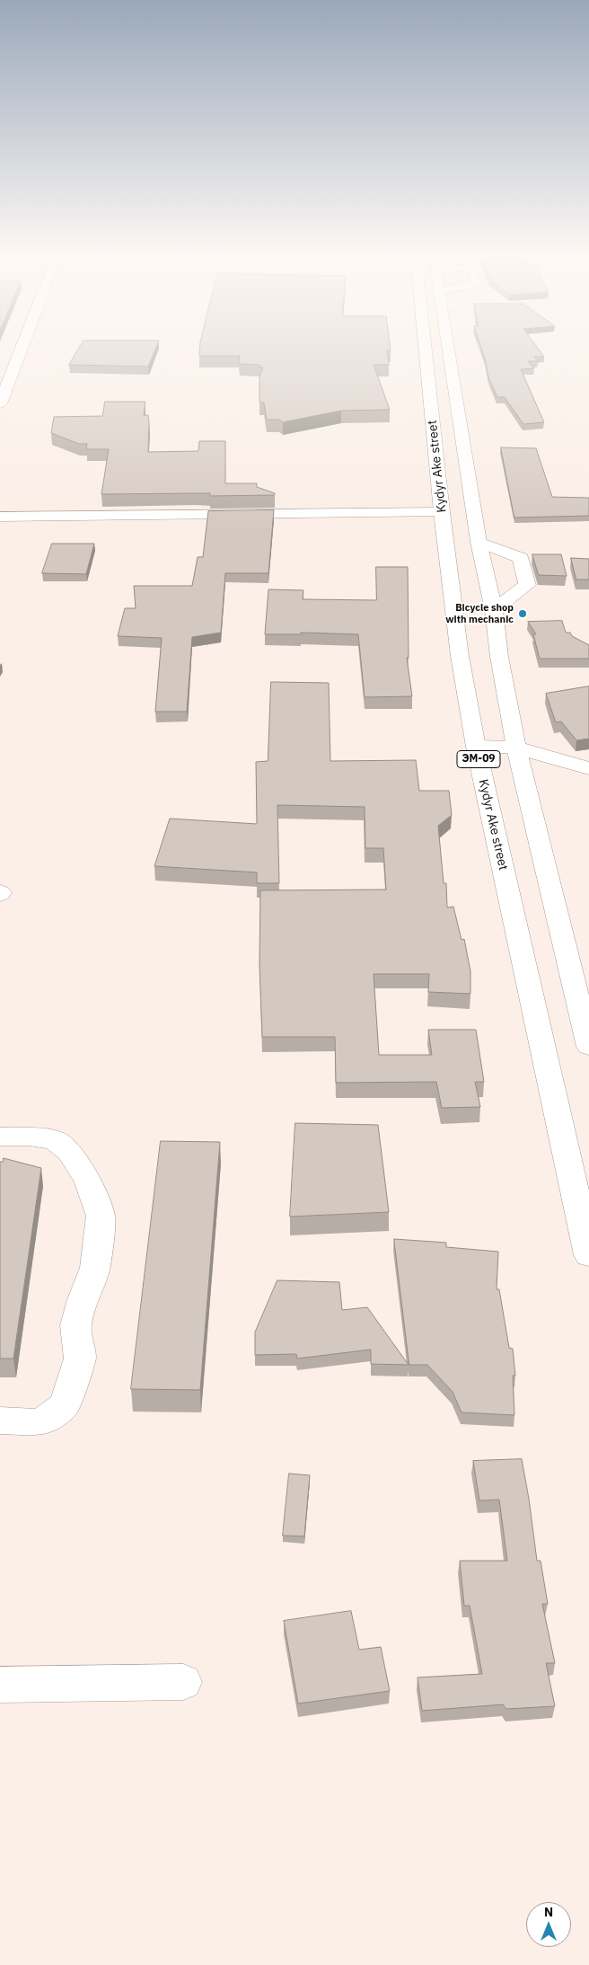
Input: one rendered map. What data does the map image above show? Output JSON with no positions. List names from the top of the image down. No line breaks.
{"streets":{"main road":["Kydyr Ake street","ЭМ-09"]},"places":["Bicycle shop with mechanic"],"north":"top"}
